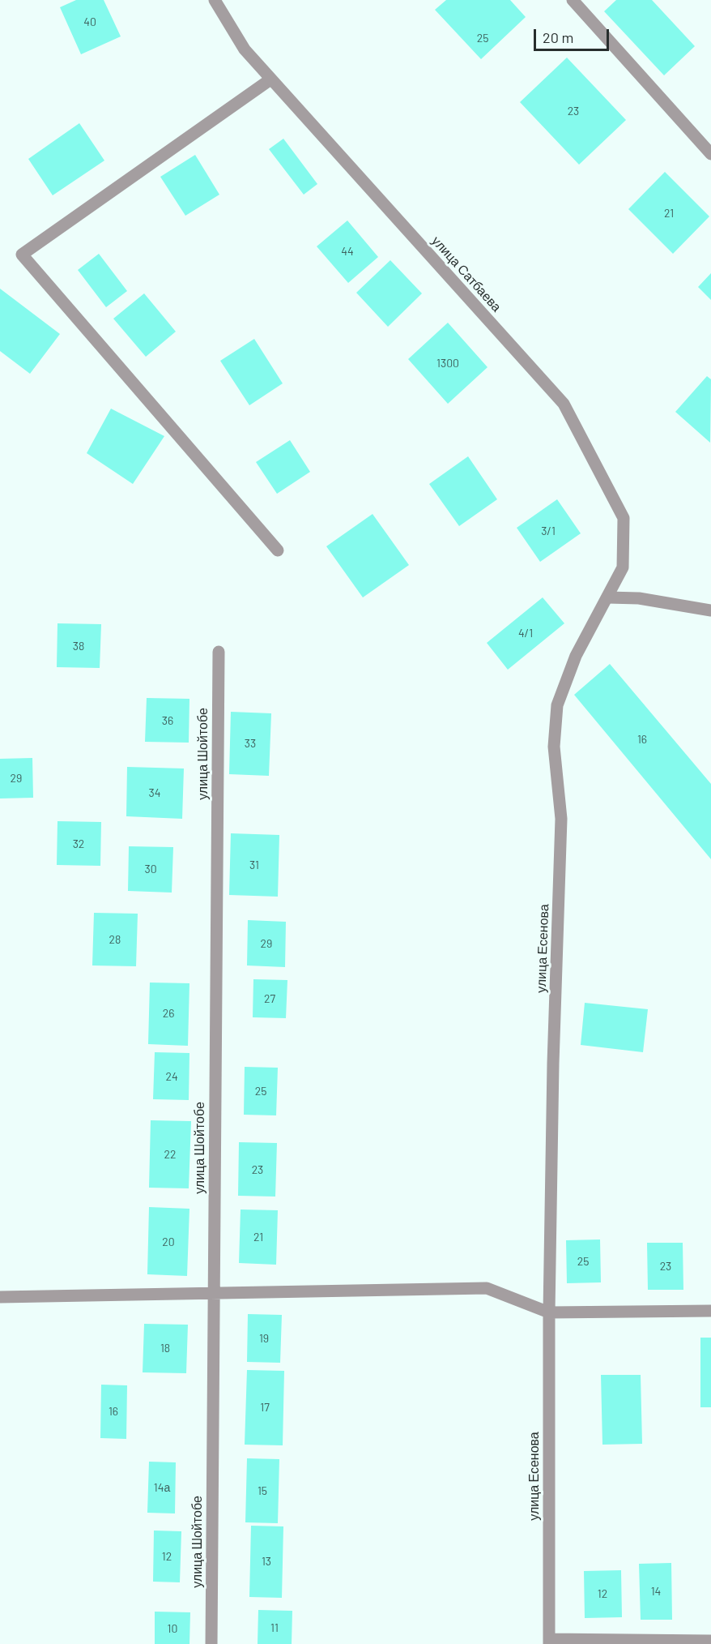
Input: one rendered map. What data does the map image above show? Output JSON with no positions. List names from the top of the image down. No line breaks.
{"streets":{"street":["улица Сатбаева","улица Шойтобе","улица Есенова"]},"crossings":[["улица Сатбаева","улица Есенова"]],"house_numbers":["40","25","23","21","44","1300","3/1","4/1","38","36","16","33","29","34","32","31","30","28","29","27","26","24","25","22","23","21","20","25","23","19","18","17","16","14а","15","12","13","14","12","11","10"],"scale_bar":"20 m"}
